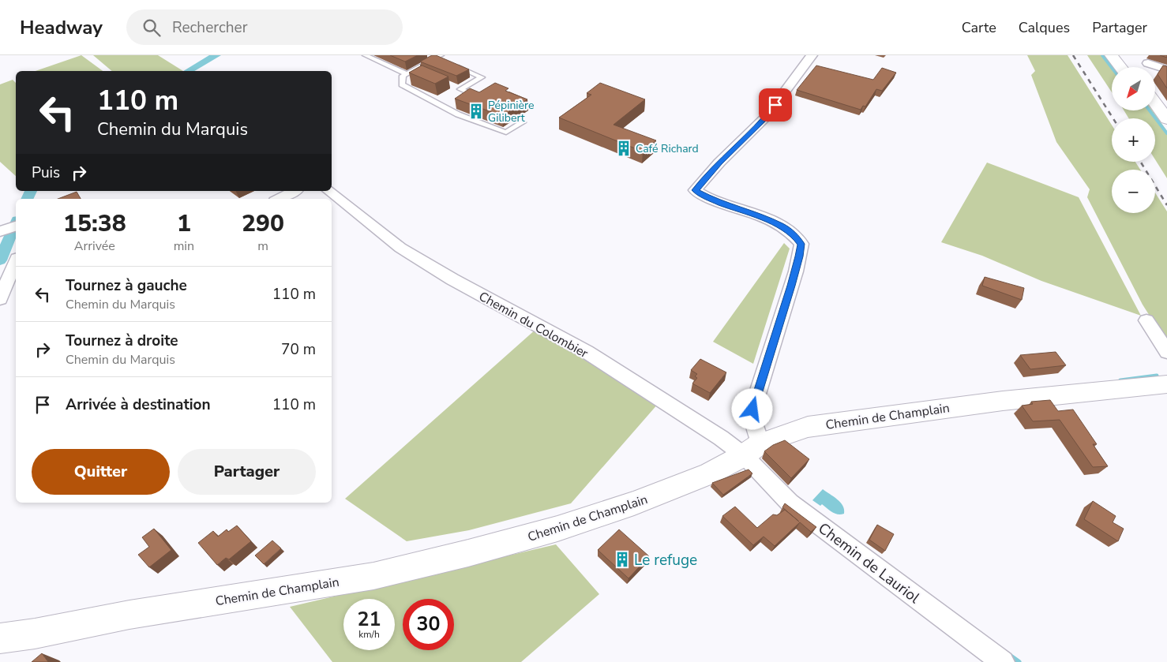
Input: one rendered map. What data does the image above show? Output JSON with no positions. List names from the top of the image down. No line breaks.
{"streets":{"street":["Chemin du Colombier","Chemin de Champlain","Chemin de Lauriol"]},"crossings":[["Chemin du Colombier","Chemin de Champlain"],["Chemin du Colombier","Chemin de Lauriol"],["Chemin de Champlain","Chemin de Lauriol"]],"places":{"building":["Pépinière Gilibert","Café Richard","Le refuge"]},"north":"bottom left","page":{"header":"Headway","search":"Rechercher","nav":["Carte","Calques","Partager"],"map_buttons":["+","−"],"turn":["110 m","Chemin du Marquis"],"then":"Puis","eta":["15:38","Arrivée","1","min","290","m"],"list":[{"name":"Tournez à gauche","note":"Chemin du Marquis","value":"110 m"},{"name":"Tournez à droite","note":"Chemin du Marquis","value":"70 m"},{"name":"Arrivée à destination","value":"110 m"}],"buttons":["Quitter","Partager"],"speed":"21 km/h","limit":"30"}}
